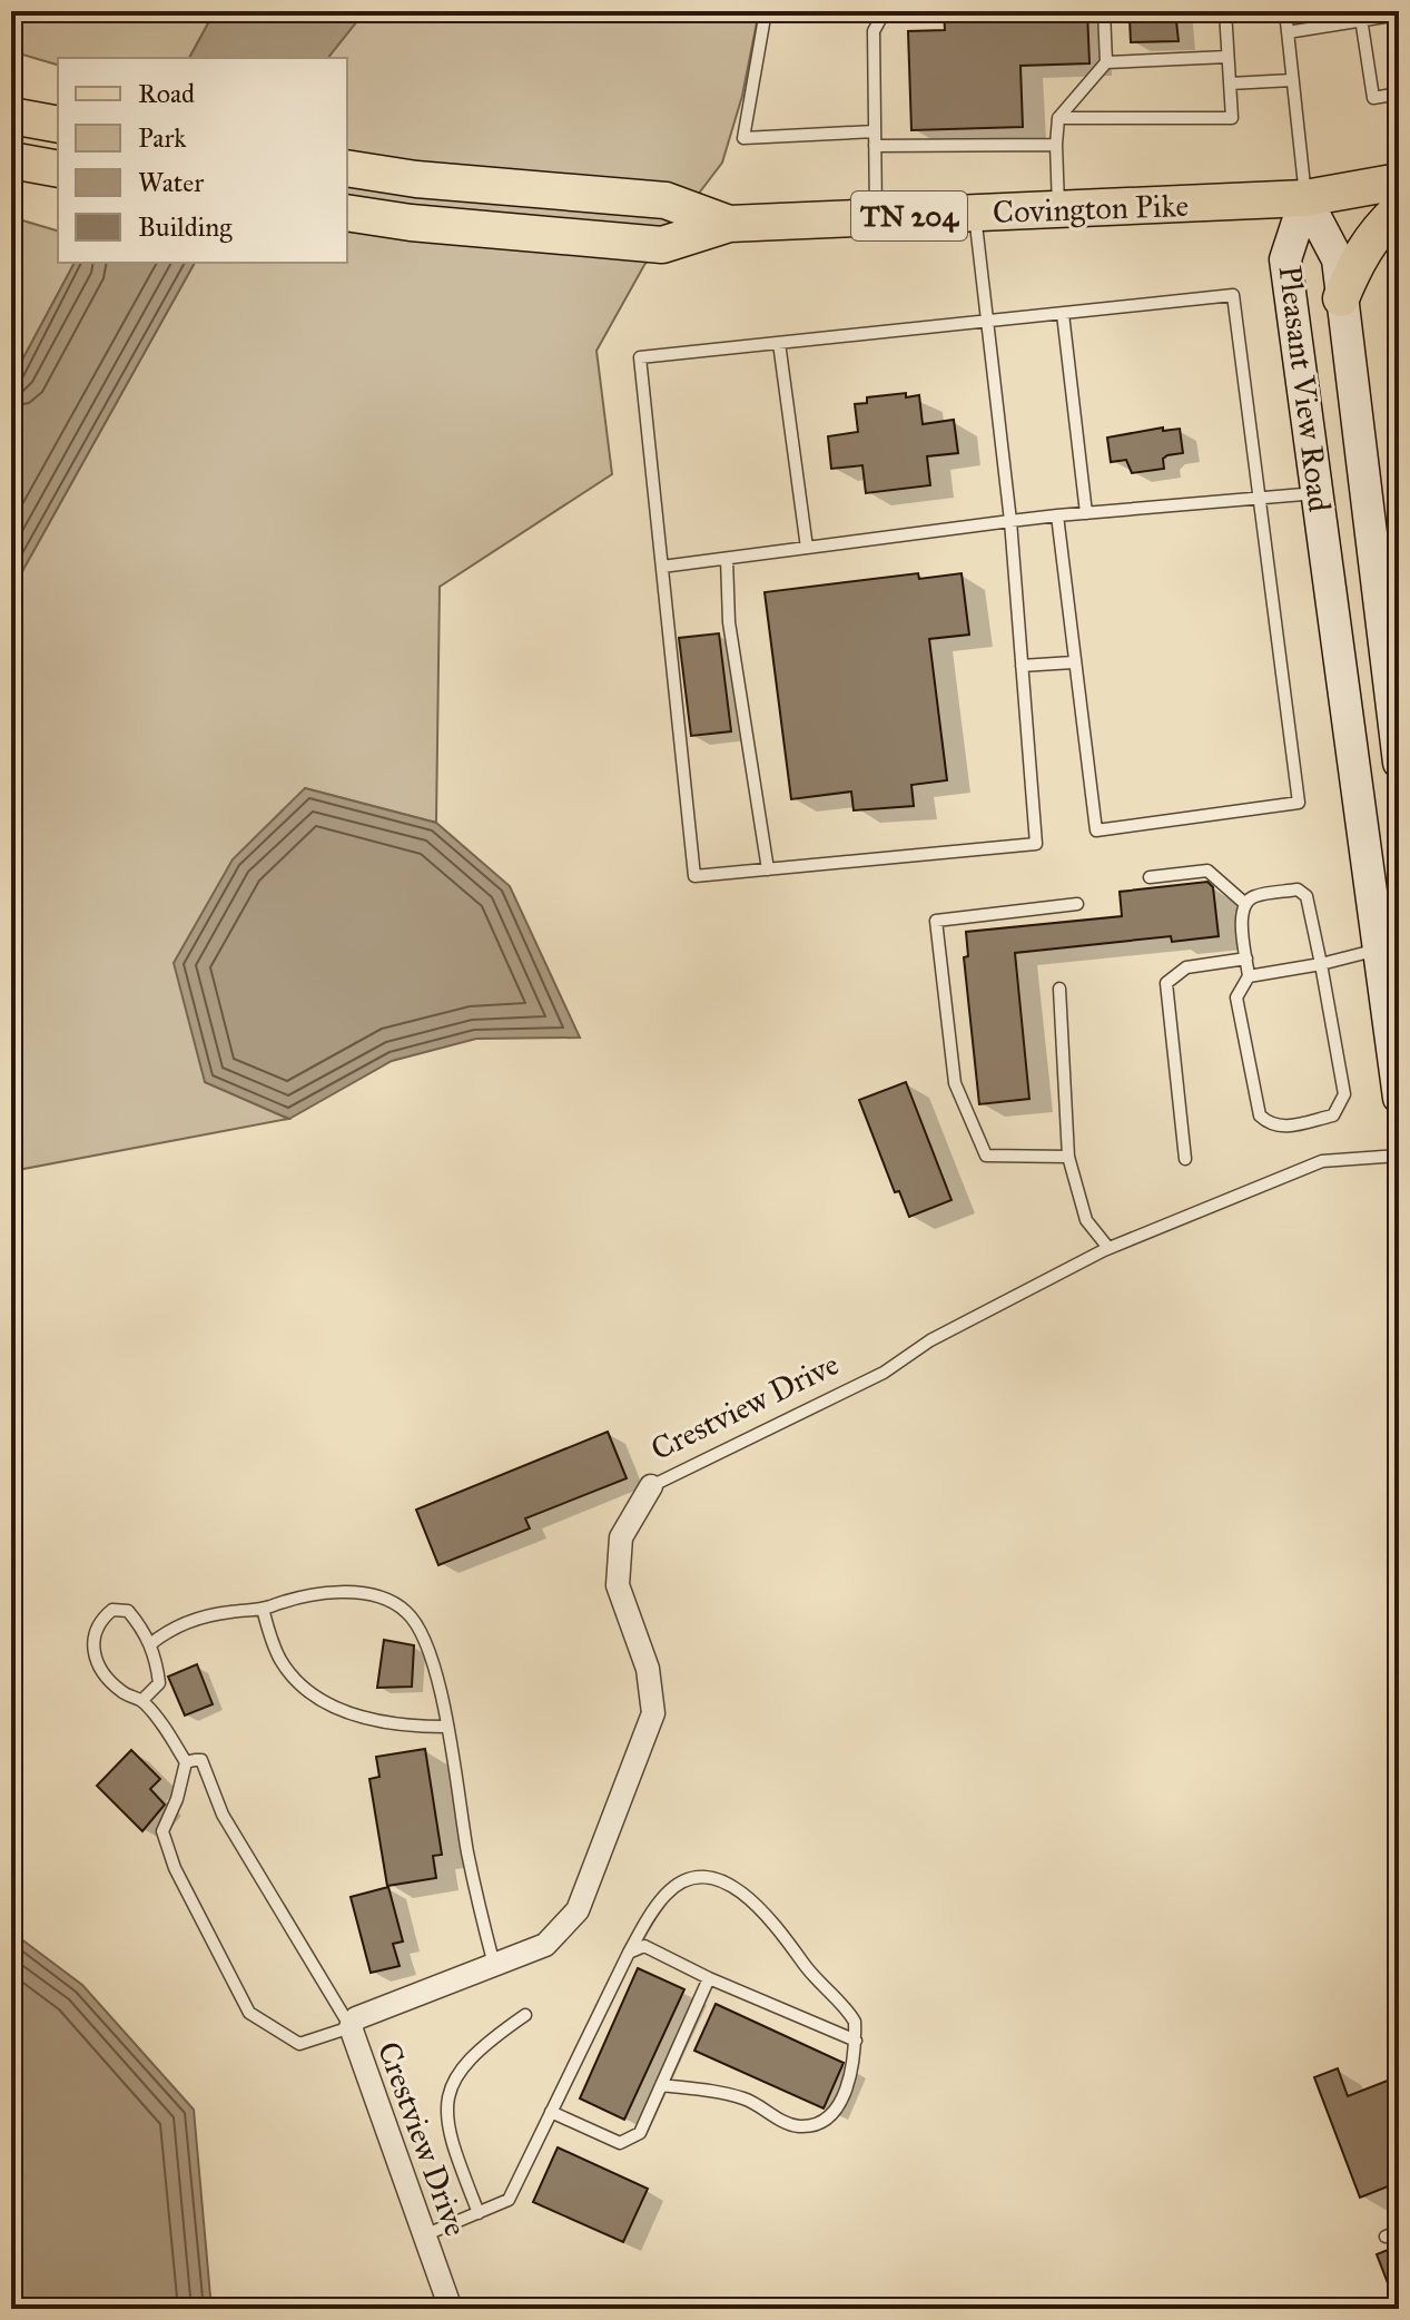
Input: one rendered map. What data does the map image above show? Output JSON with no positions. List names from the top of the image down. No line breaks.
{"streets":{"main road":["Covington Pike","TN 204","Pleasant View Road"],"street":["Crestview Drive"]},"crossings":[["Covington Pike","Pleasant View Road"]],"legend":["Road","Park","Water","Building"]}
